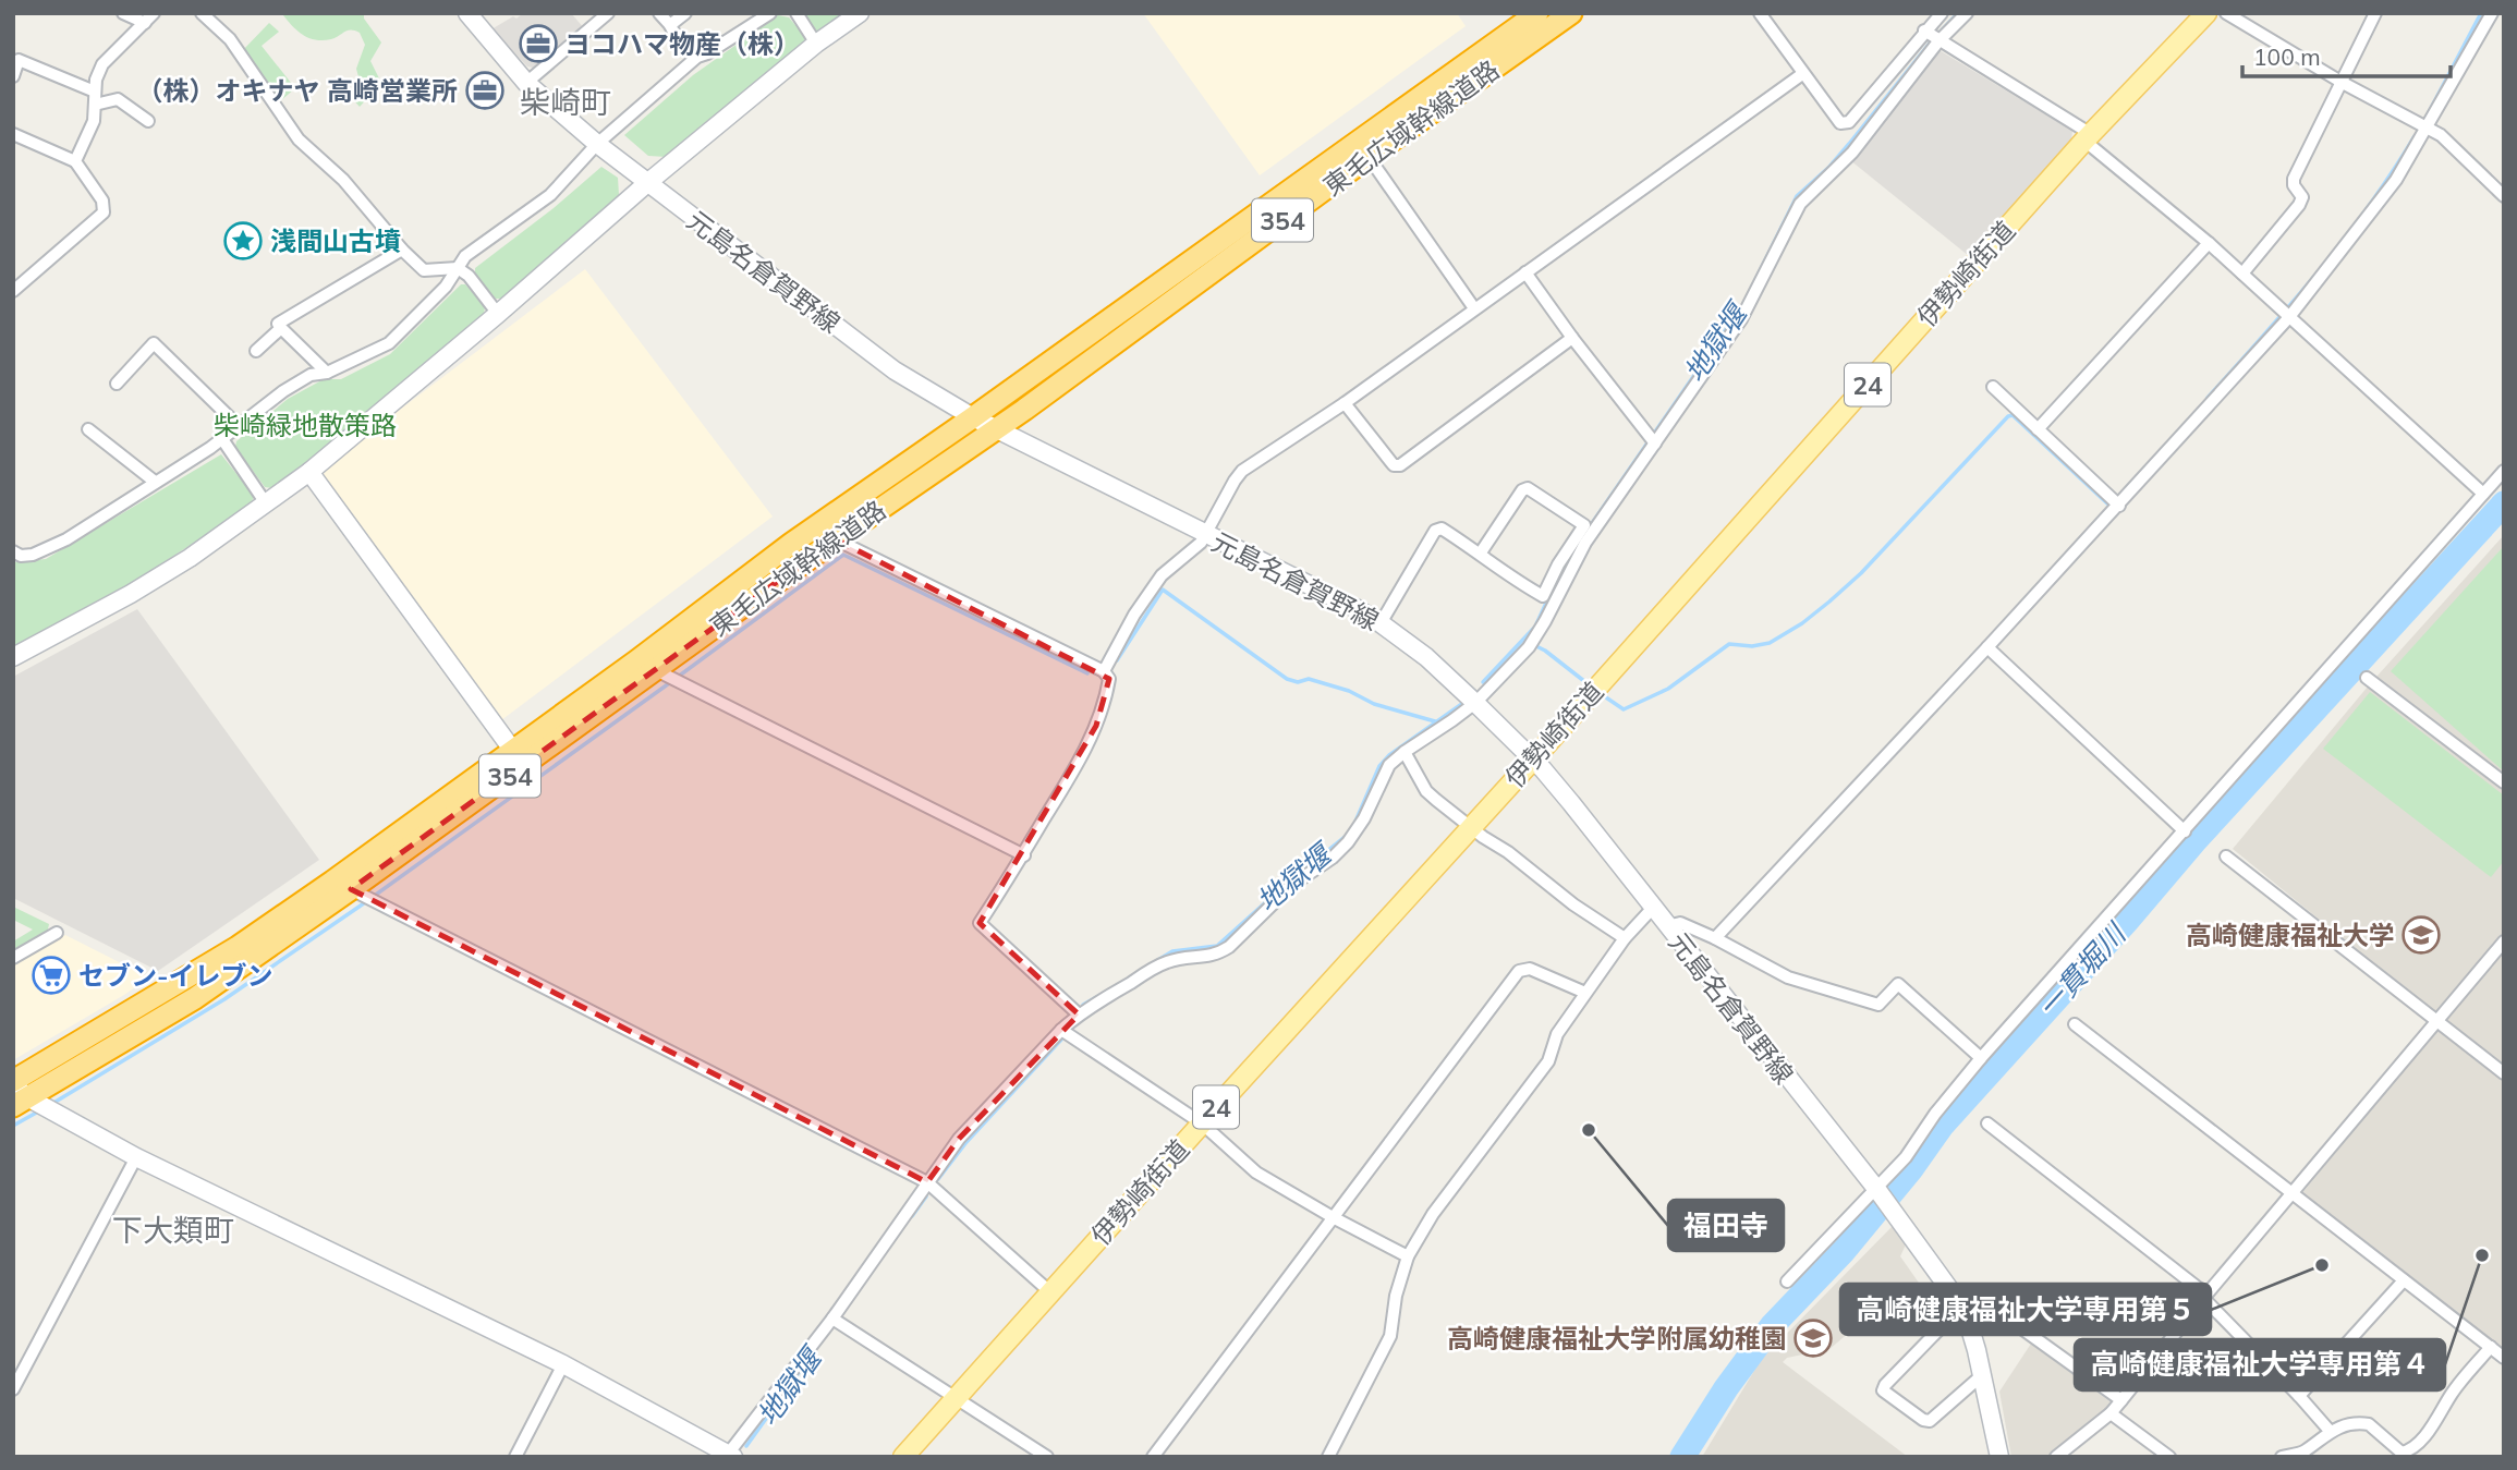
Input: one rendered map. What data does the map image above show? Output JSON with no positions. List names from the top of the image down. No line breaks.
{"streets":{"highway":["東毛広域幹線道路","354"],"main road":["伊勢崎街道","24"],"street":["元島名倉賀野線"]},"crossings":[["東毛広域幹線道路","元島名倉賀野線"],["元島名倉賀野線","伊勢崎街道"]],"districts":["柴崎町","下大類町"],"water":["地獄堰","一貫堀川"],"parks":["柴崎緑地散策路"],"places":{"office":["ヨコハマ物産（株）","（株）オキナヤ 高崎営業所"],"place":["浅間山古墳"],"school or university":["高崎健康福祉大学","高崎健康福祉大学附属幼稚園"],"supermarket":["セブン-イレブン"],"other":["福田寺","高崎健康福祉大学専用第４","高崎健康福祉大学専用第５"]},"scale_bar":"100 m"}
